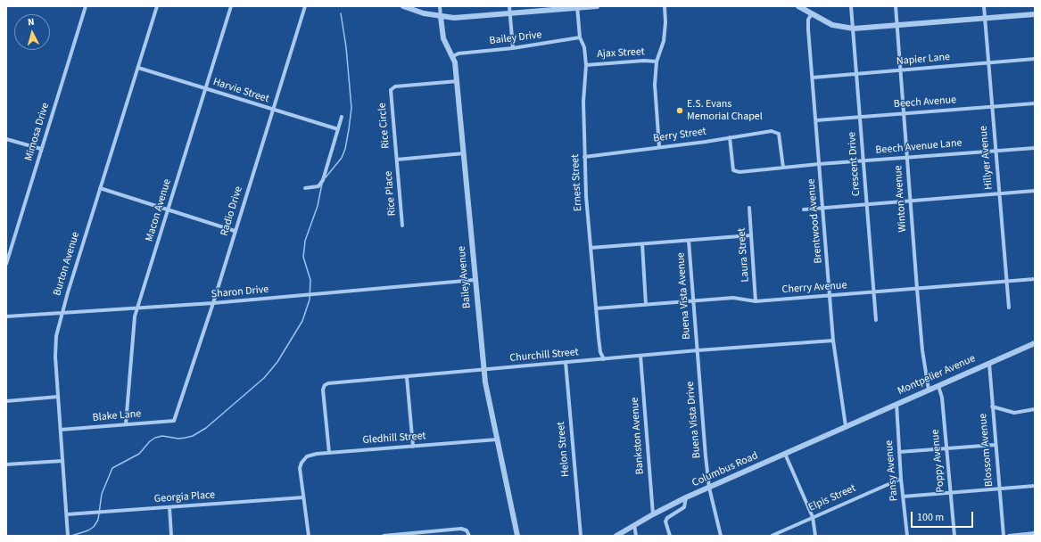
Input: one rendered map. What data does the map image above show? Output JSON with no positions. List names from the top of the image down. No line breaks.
{"streets":{"street":["Bailey Drive","Ajax Street","Napier Lane","Harvie Street","Beech Avenue","Rice Circle","Mimosa Drive","Berry Street","Beech Avenue Lane","Hillyer Avenue","Crescent Drive","Ernest Street","Rice Place","Winton Avenue","Macon Avenue","Radio Drive","Brentwood Avenue","Laura Street","Burton Avenue","Bailey Avenue","Cherry Avenue","Sharon Drive","Buena Vista Avenue","Churchill Street","Montpelier Avenue","Blake Lane","Buena Vista Drive","Bankston Avenue","Gledhill Street","Helon Street","Blossom Avenue","Poppy Avenue","Columbus Road","Pansy Avenue","Georgia Place","Elpis Street"]},"crossings":[["Bailey Drive","Ernest Street"],["Bailey Drive","Bailey Avenue"],["Ajax Street","Ernest Street"],["Napier Lane","Hillyer Avenue"],["Napier Lane","Crescent Drive"],["Napier Lane","Winton Avenue"],["Napier Lane","Brentwood Avenue"],["Harvie Street","Macon Avenue"],["Harvie Street","Radio Drive"],["Harvie Street","Burton Avenue"],["Beech Avenue","Hillyer Avenue"],["Beech Avenue","Crescent Drive"],["Beech Avenue","Winton Avenue"],["Beech Avenue","Brentwood Avenue"],["Rice Circle","Rice Place"],["Rice Circle","Bailey Avenue"],["Berry Street","Beech Avenue Lane"],["Berry Street","Ernest Street"],["Beech Avenue Lane","Hillyer Avenue"],["Beech Avenue Lane","Crescent Drive"],["Beech Avenue Lane","Winton Avenue"],["Beech Avenue Lane","Brentwood Avenue"],["Hillyer Avenue","Cherry Avenue"],["Crescent Drive","Cherry Avenue"],["Ernest Street","Cherry Avenue"],["Ernest Street","Churchill Street"],["Winton Avenue","Cherry Avenue"],["Winton Avenue","Montpelier Avenue"],["Macon Avenue","Sharon Drive"],["Macon Avenue","Blake Lane"],["Radio Drive","Sharon Drive"],["Radio Drive","Blake Lane"],["Brentwood Avenue","Cherry Avenue"],["Brentwood Avenue","Churchill Street"],["Brentwood Avenue","Montpelier Avenue"],["Brentwood Avenue","Columbus Road"],["Laura Street","Cherry Avenue"],["Burton Avenue","Sharon Drive"],["Burton Avenue","Blake Lane"],["Burton Avenue","Georgia Place"],["Bailey Avenue","Sharon Drive"],["Bailey Avenue","Churchill Street"],["Bailey Avenue","Gledhill Street"],["Cherry Avenue","Buena Vista Avenue"],["Buena Vista Avenue","Churchill Street"],["Buena Vista Avenue","Buena Vista Drive"],["Churchill Street","Buena Vista Drive"],["Churchill Street","Bankston Avenue"],["Churchill Street","Gledhill Street"],["Churchill Street","Helon Street"],["Montpelier Avenue","Blossom Avenue"],["Montpelier Avenue","Poppy Avenue"],["Montpelier Avenue","Columbus Road"],["Montpelier Avenue","Pansy Avenue"],["Buena Vista Drive","Columbus Road"],["Bankston Avenue","Columbus Road"],["Gledhill Street","Georgia Place"],["Pansy Avenue","Elpis Street"]],"places":["E.S. Evans Memorial Chapel"],"scale_bar":"100 m","north":"top"}
